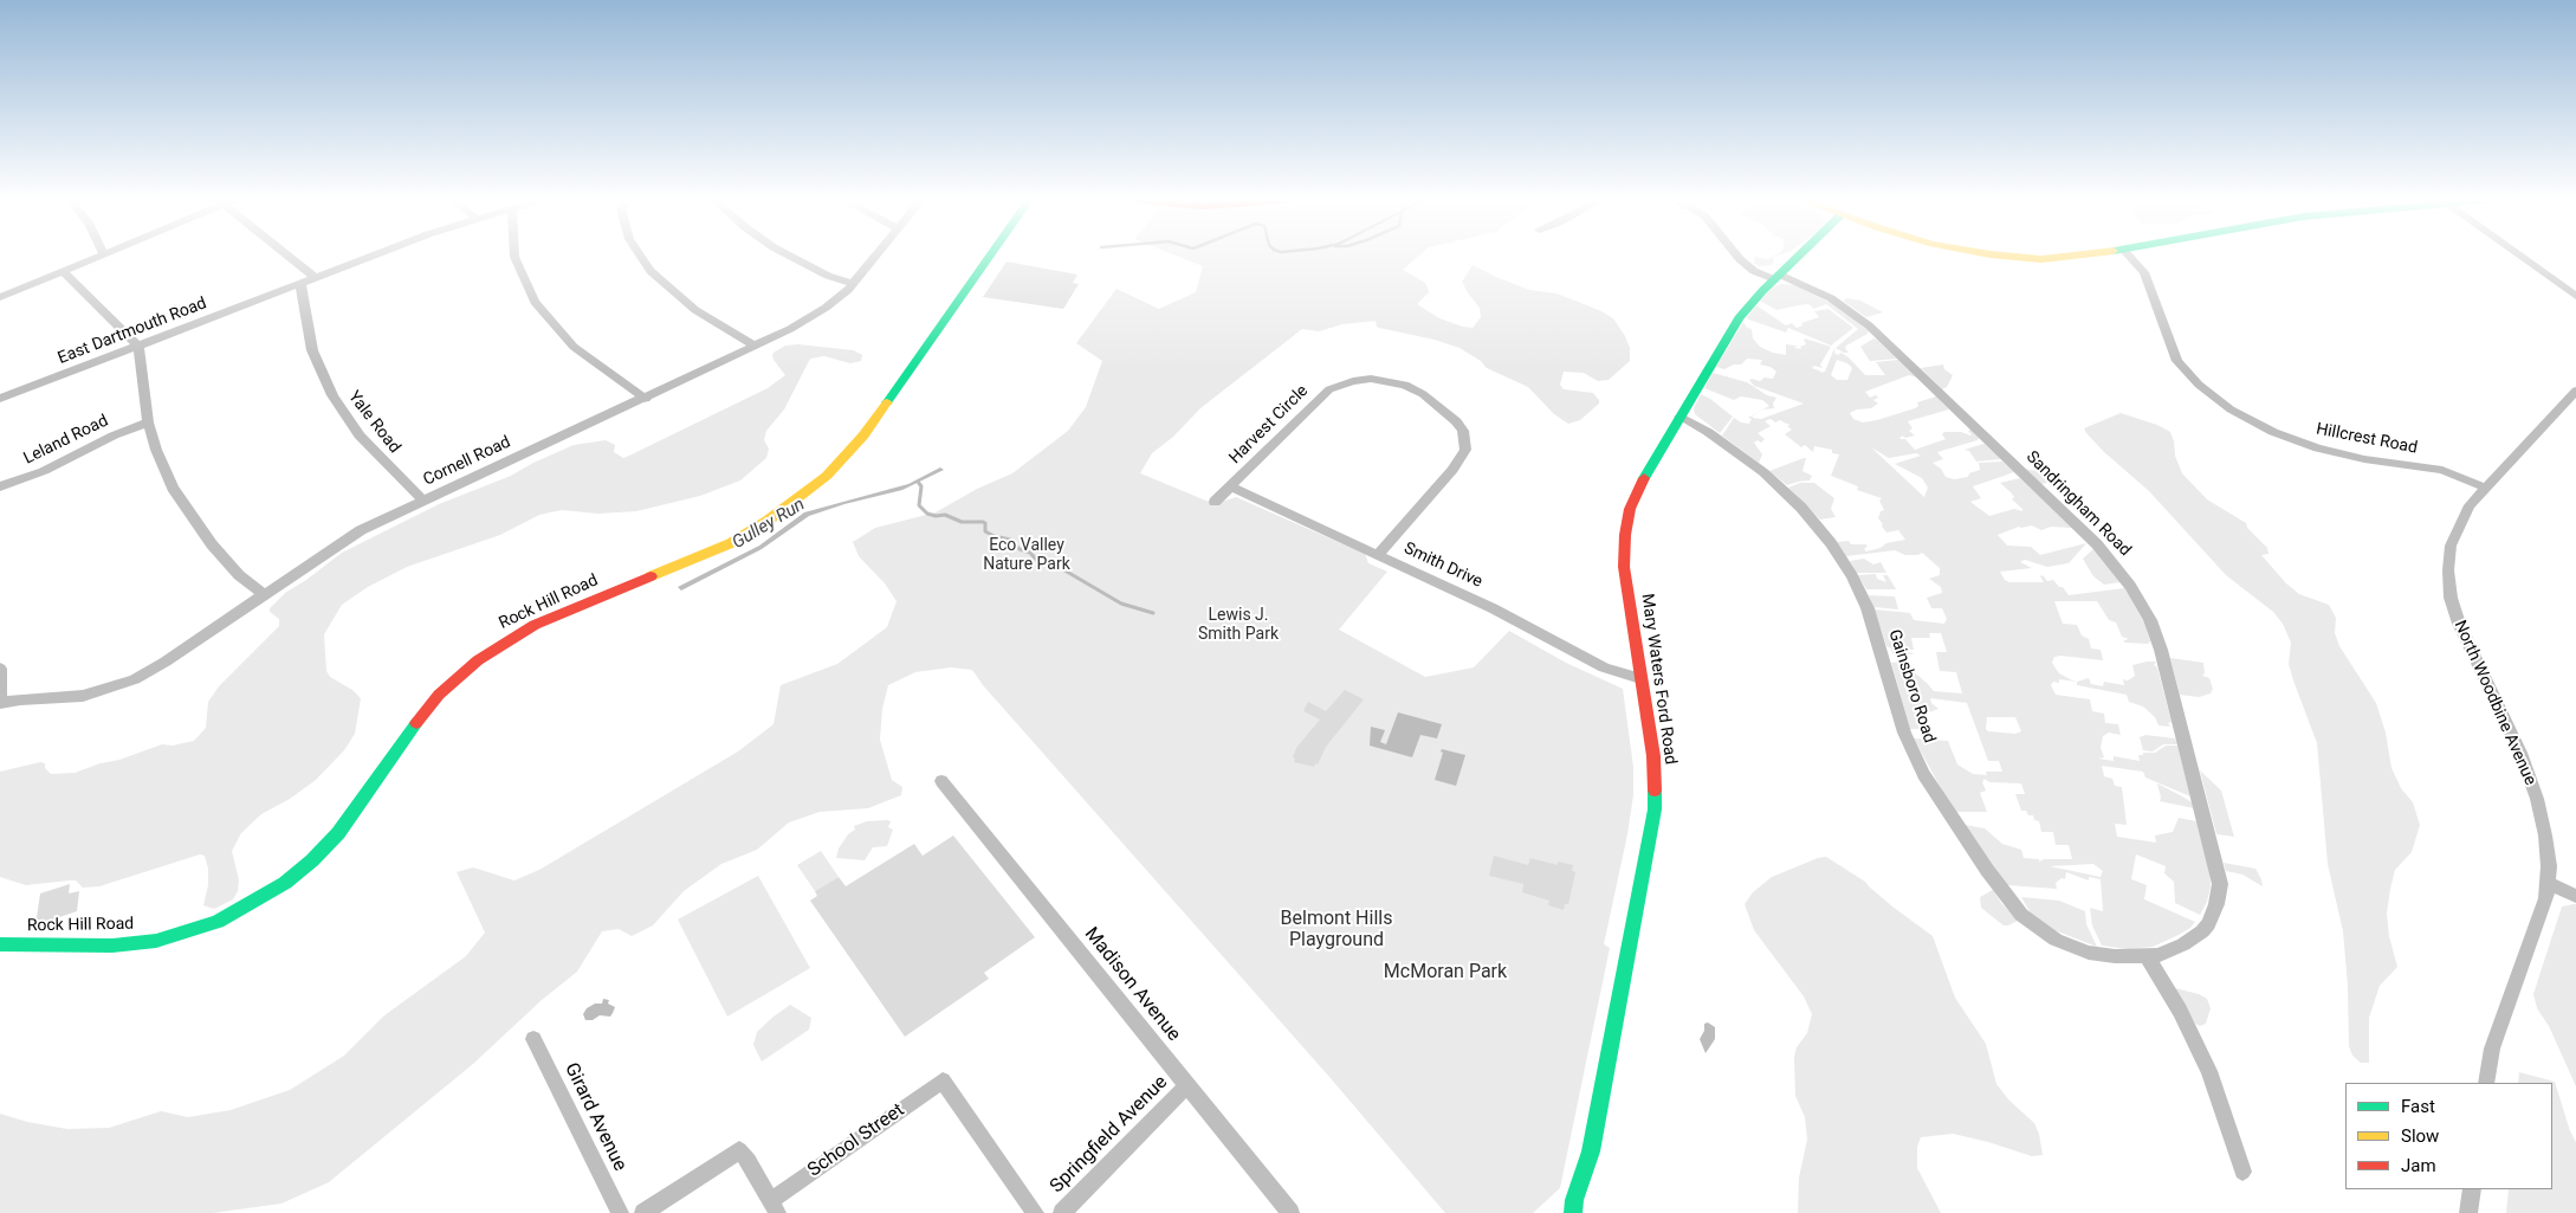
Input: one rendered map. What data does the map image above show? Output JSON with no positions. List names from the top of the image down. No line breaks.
{"streets":{"main road":["Rock Hill Road","Mary Waters Ford Road"],"street":["East Dartmouth Road","Yale Road","Harvest Circle","Hillcrest Road","Leland Road","Cornell Road","Sandringham Road","Smith Drive","Gainsboro Road","North Woodbine Avenue","Madison Avenue","Girard Avenue","Springfield Avenue","School Street"]},"crossings":[["East Dartmouth Road","Yale Road"],["Yale Road","Cornell Road"],["Harvest Circle","Smith Drive"],["Hillcrest Road","North Woodbine Avenue"],["Sandringham Road","Mary Waters Ford Road"],["Sandringham Road","Gainsboro Road"],["Smith Drive","Mary Waters Ford Road"],["Mary Waters Ford Road","Gainsboro Road"],["Madison Avenue","Springfield Avenue"]],"water":["Gulley Run"],"parks":["Eco Valley Nature Park","Lewis J. Smith Park","Belmont Hills Playground","McMoran Park"],"legend":["Fast","Slow","Jam"]}
